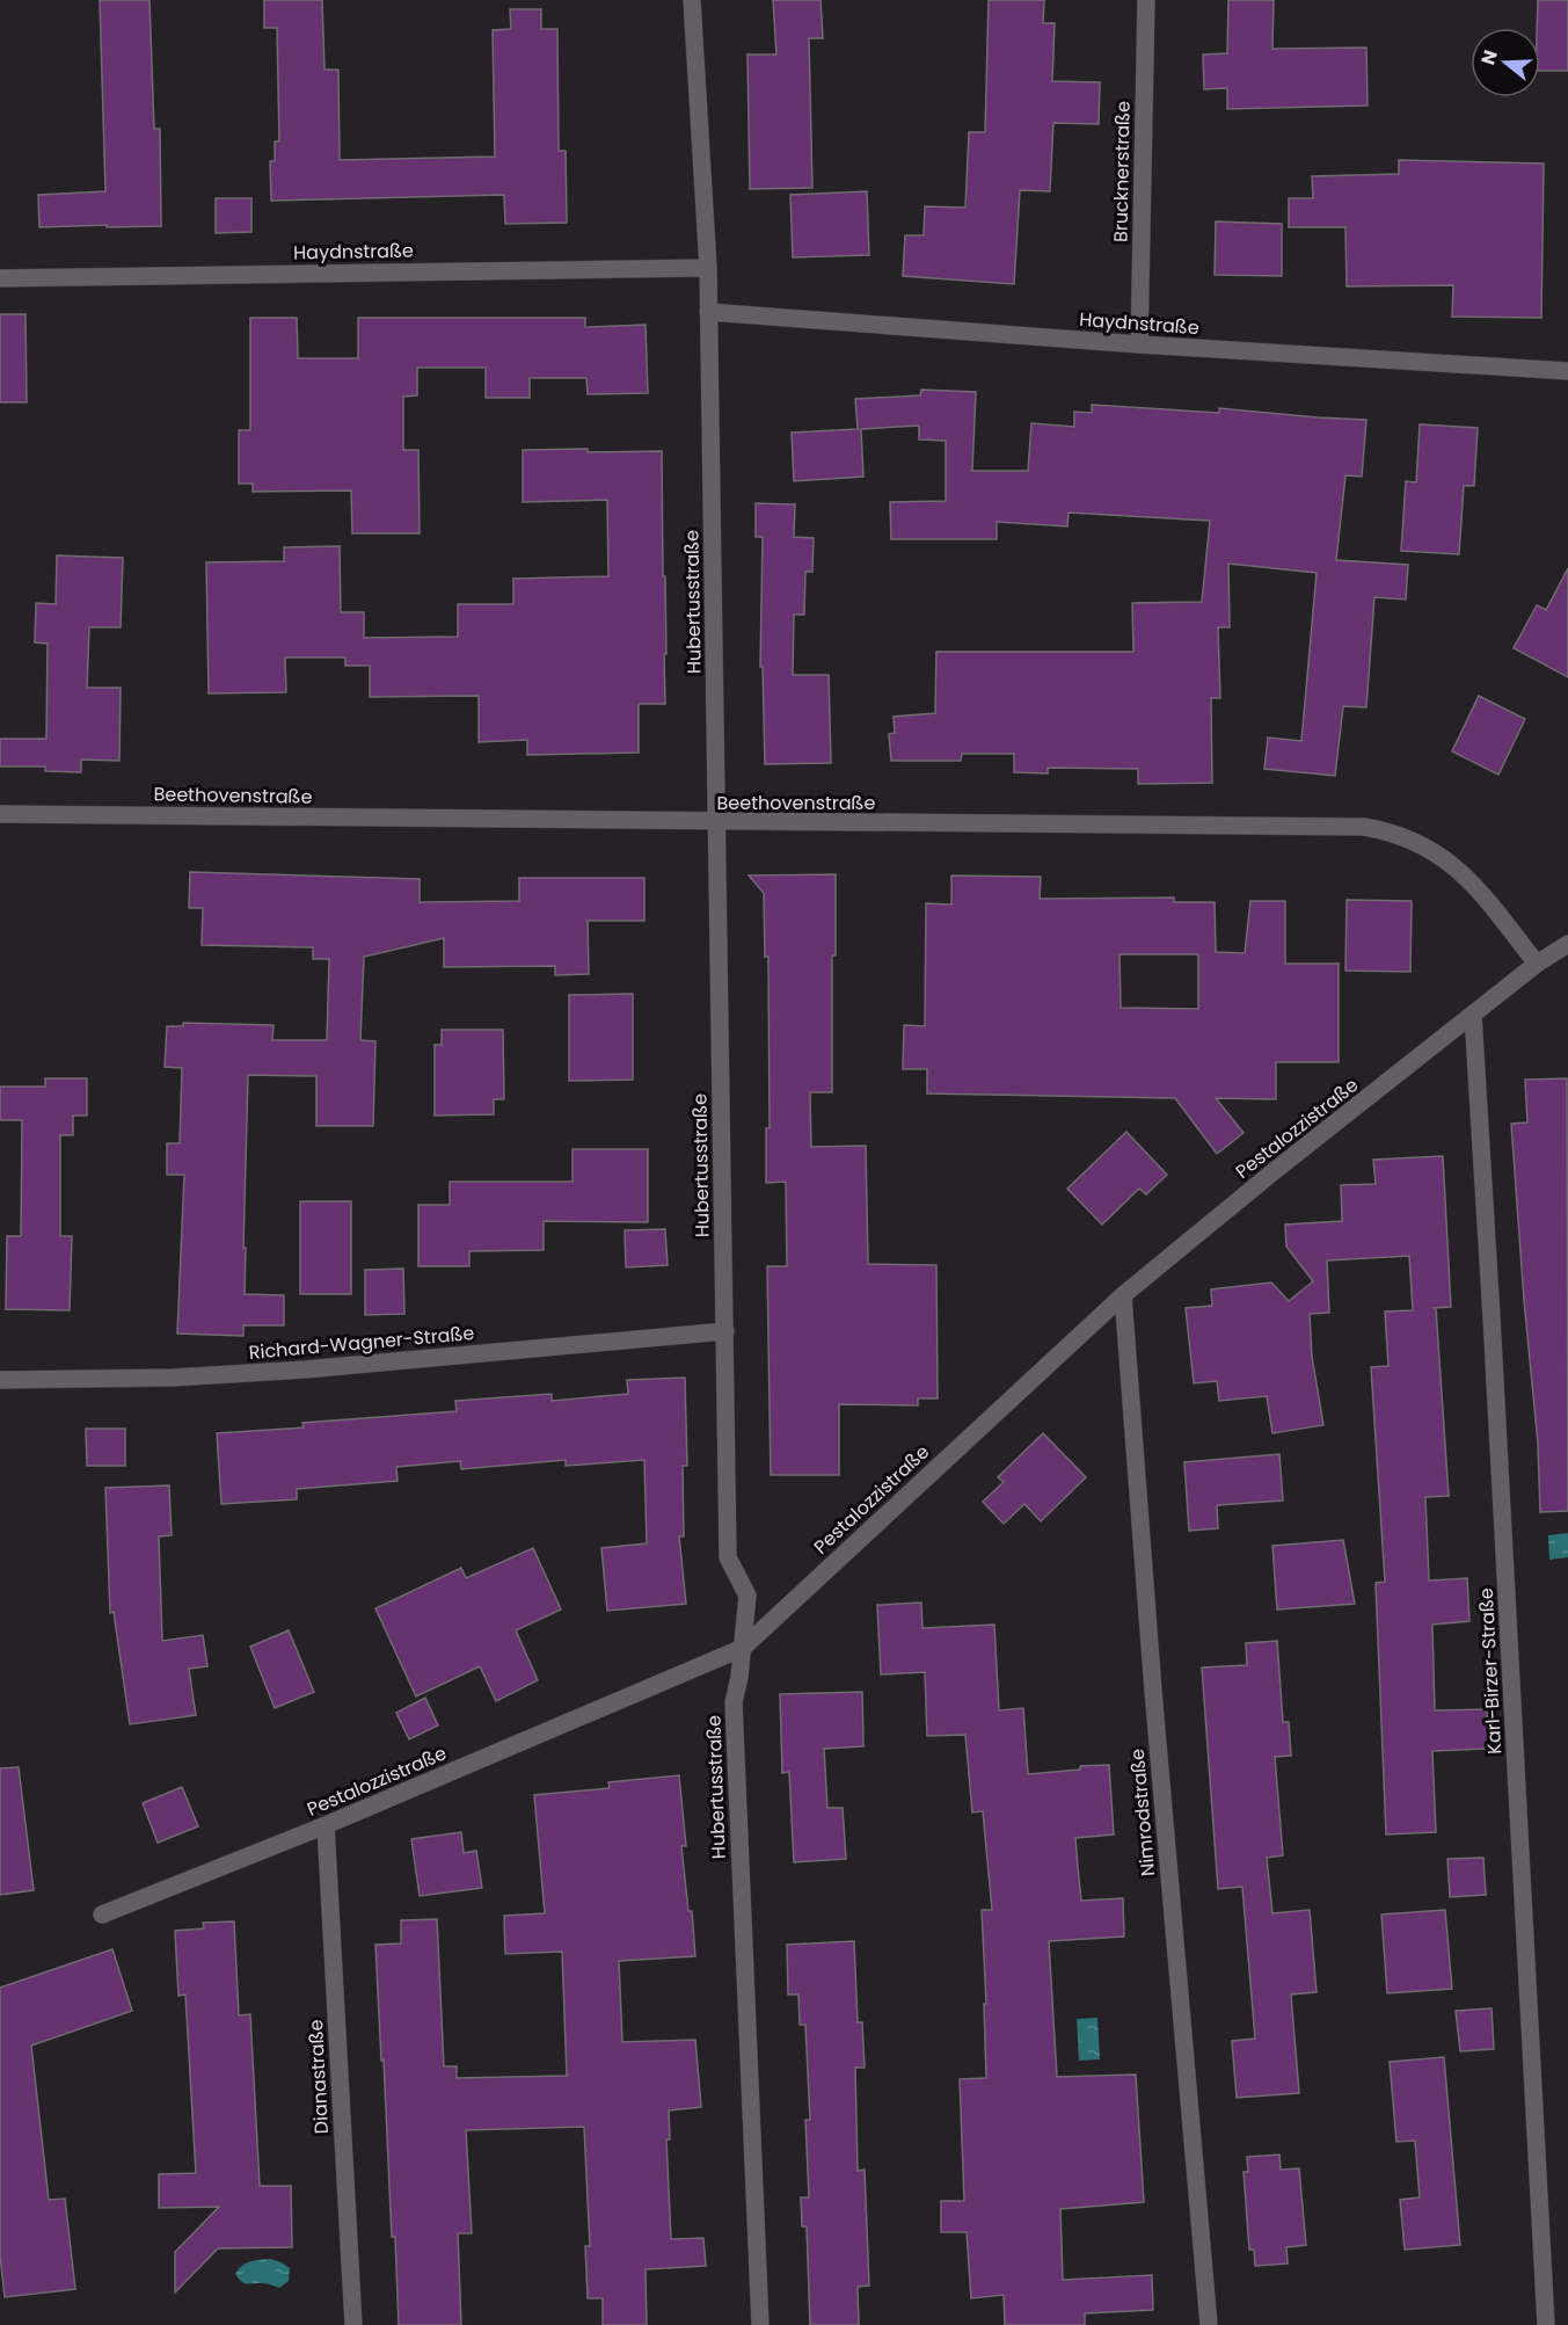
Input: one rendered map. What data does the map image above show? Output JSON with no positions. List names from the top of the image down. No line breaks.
{"streets":{"street":["Brucknerstraße","Haydnstraße","Hubertusstraße","Beethovenstraße","Pestalozzistraße","Richard-Wagner-Straße","Karl-Birzer-Straße","Nimrodstraße","Dianastraße"]},"crossings":[["Brucknerstraße","Haydnstraße"],["Haydnstraße","Hubertusstraße"],["Hubertusstraße","Beethovenstraße"],["Hubertusstraße","Pestalozzistraße"],["Hubertusstraße","Richard-Wagner-Straße"],["Beethovenstraße","Pestalozzistraße"],["Pestalozzistraße","Karl-Birzer-Straße"],["Pestalozzistraße","Nimrodstraße"],["Pestalozzistraße","Dianastraße"]],"north":"left"}
